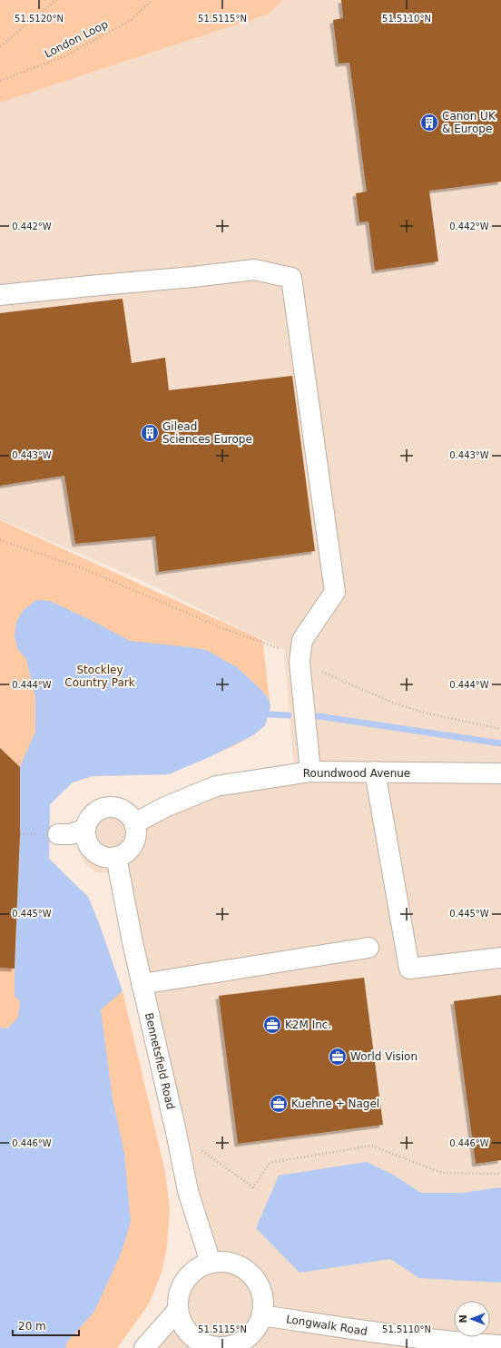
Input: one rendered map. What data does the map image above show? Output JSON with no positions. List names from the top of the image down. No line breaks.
{"streets":{"street":["Roundwood Avenue","Bennetsfield Road","Longwalk Road"],"path":["London Loop"]},"crossings":[["Roundwood Avenue","Bennetsfield Road"],["Bennetsfield Road","Longwalk Road"]],"parks":["Stockley Country Park"],"places":{"building":["Canon UK & Europe","Gilead Sciences Europe"],"office":["K2M Inc.","World Vision","Kuehne + Nagel"]},"scale_bar":"20 m","north":"left","coordinates":["51.5120°N","51.5115°N","51.5110°N","0.442°W","0.443°W","0.444°W","0.445°W","0.446°W"]}
